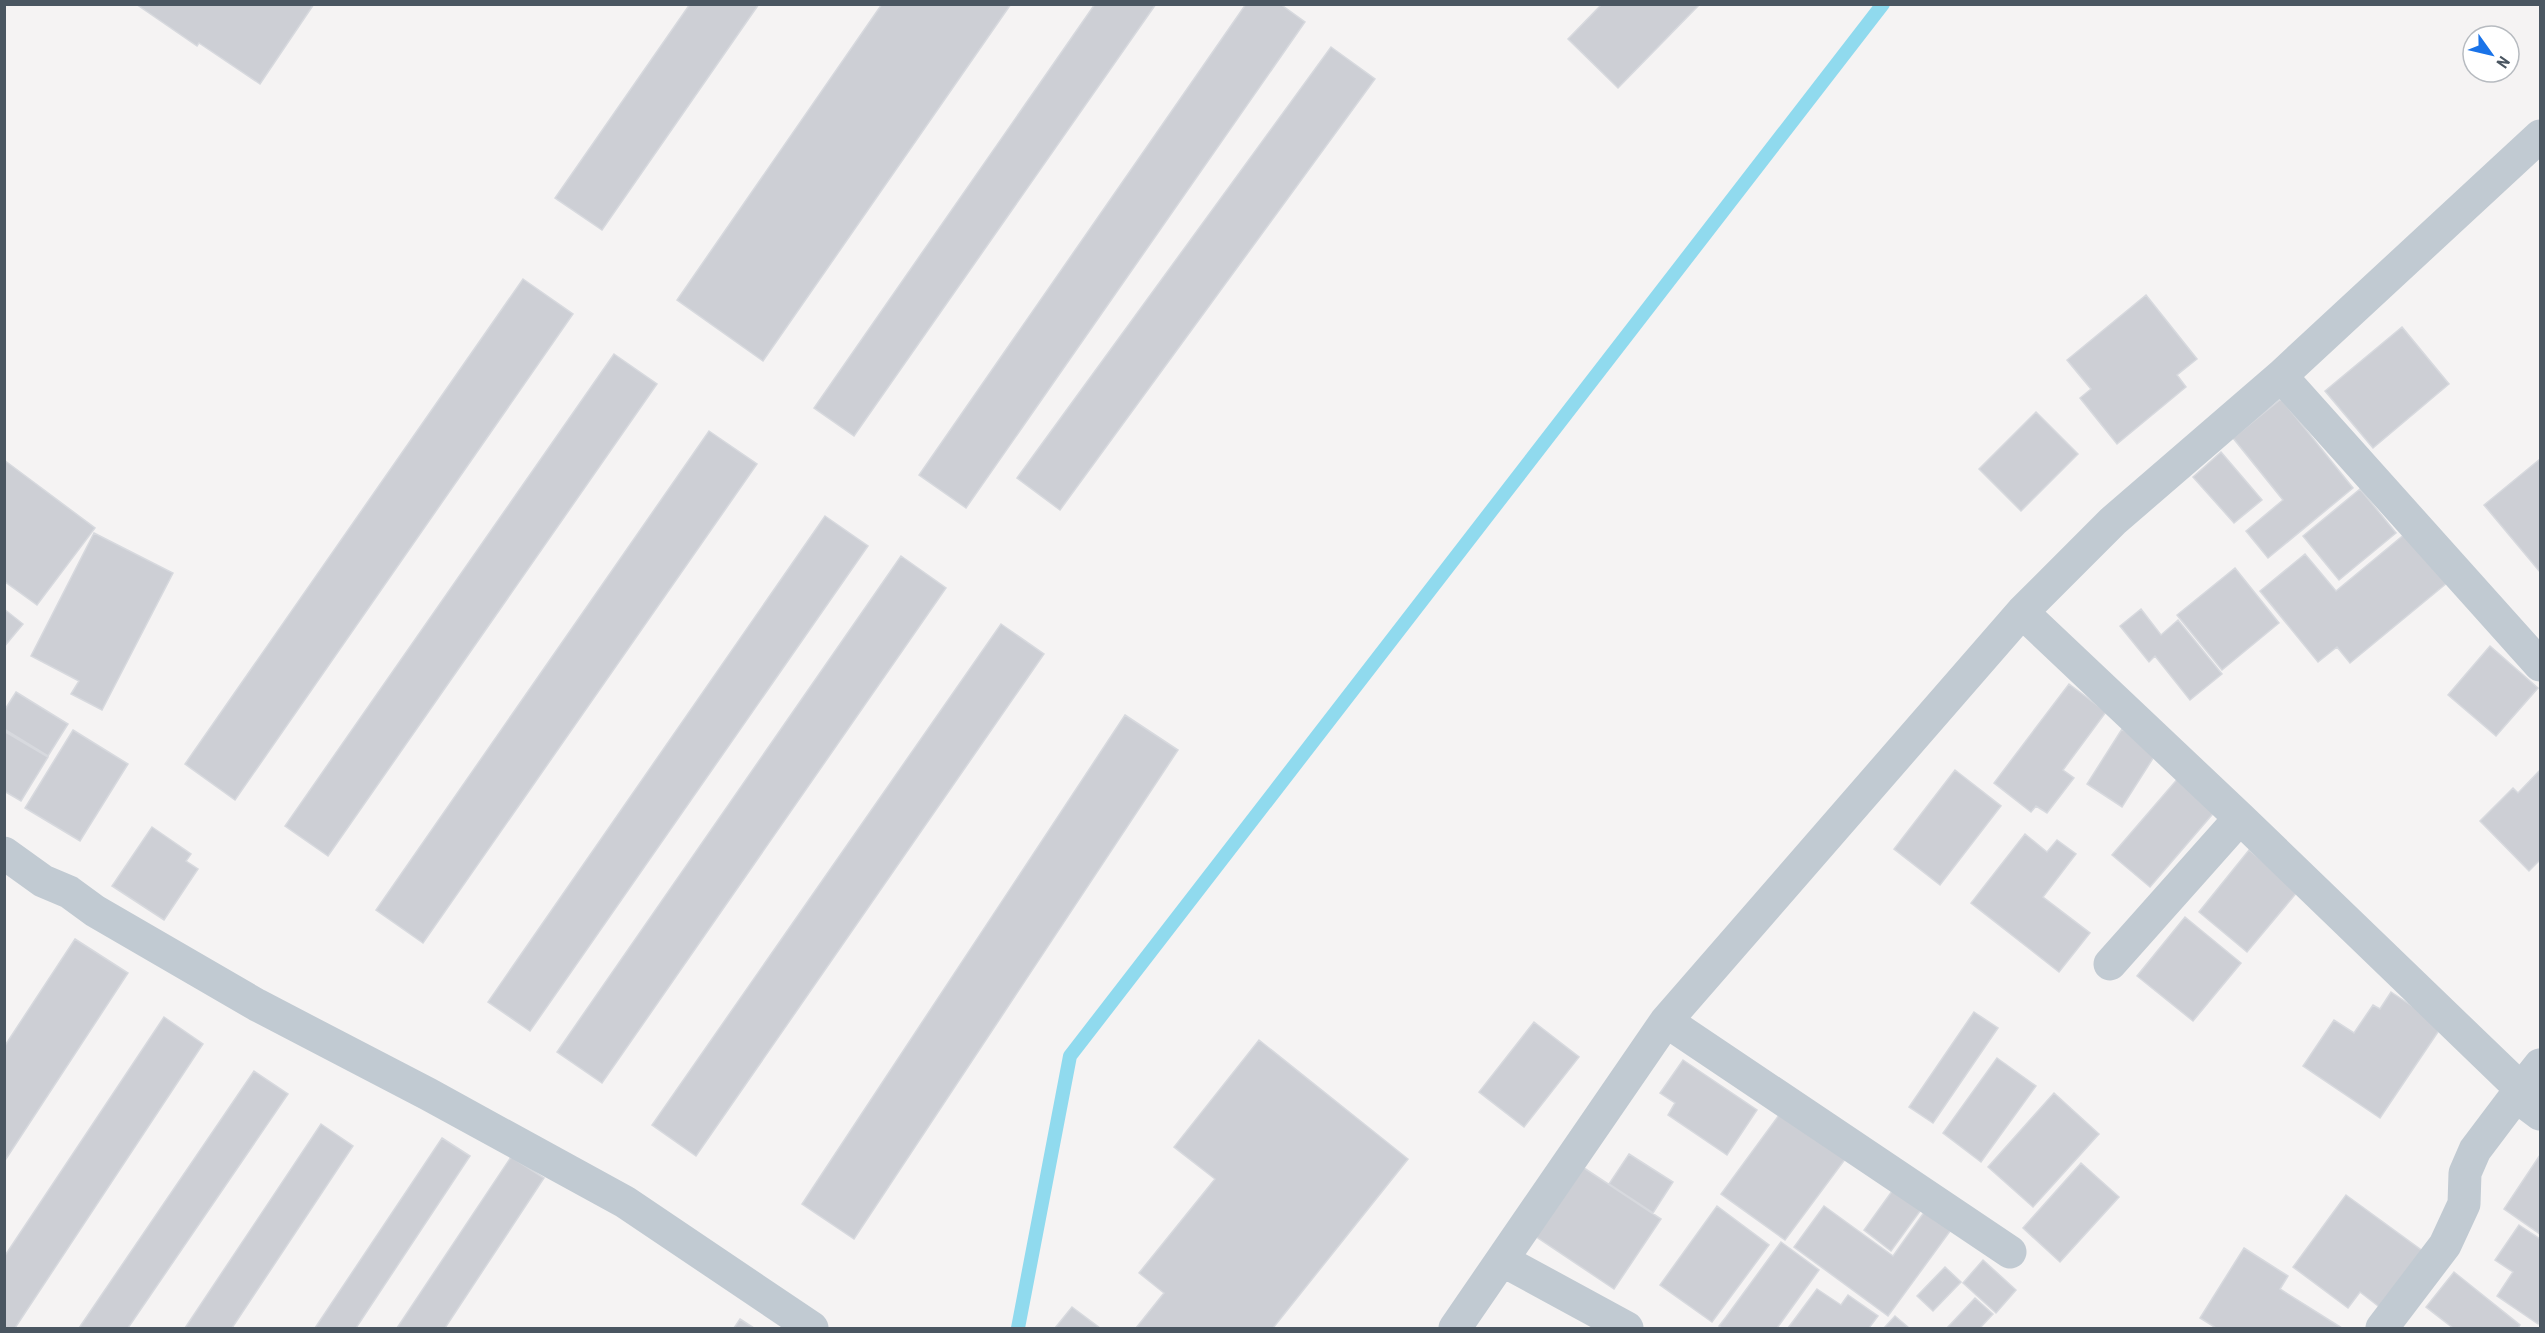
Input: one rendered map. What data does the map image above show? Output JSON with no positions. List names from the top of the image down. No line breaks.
{"north":"bottom right"}
